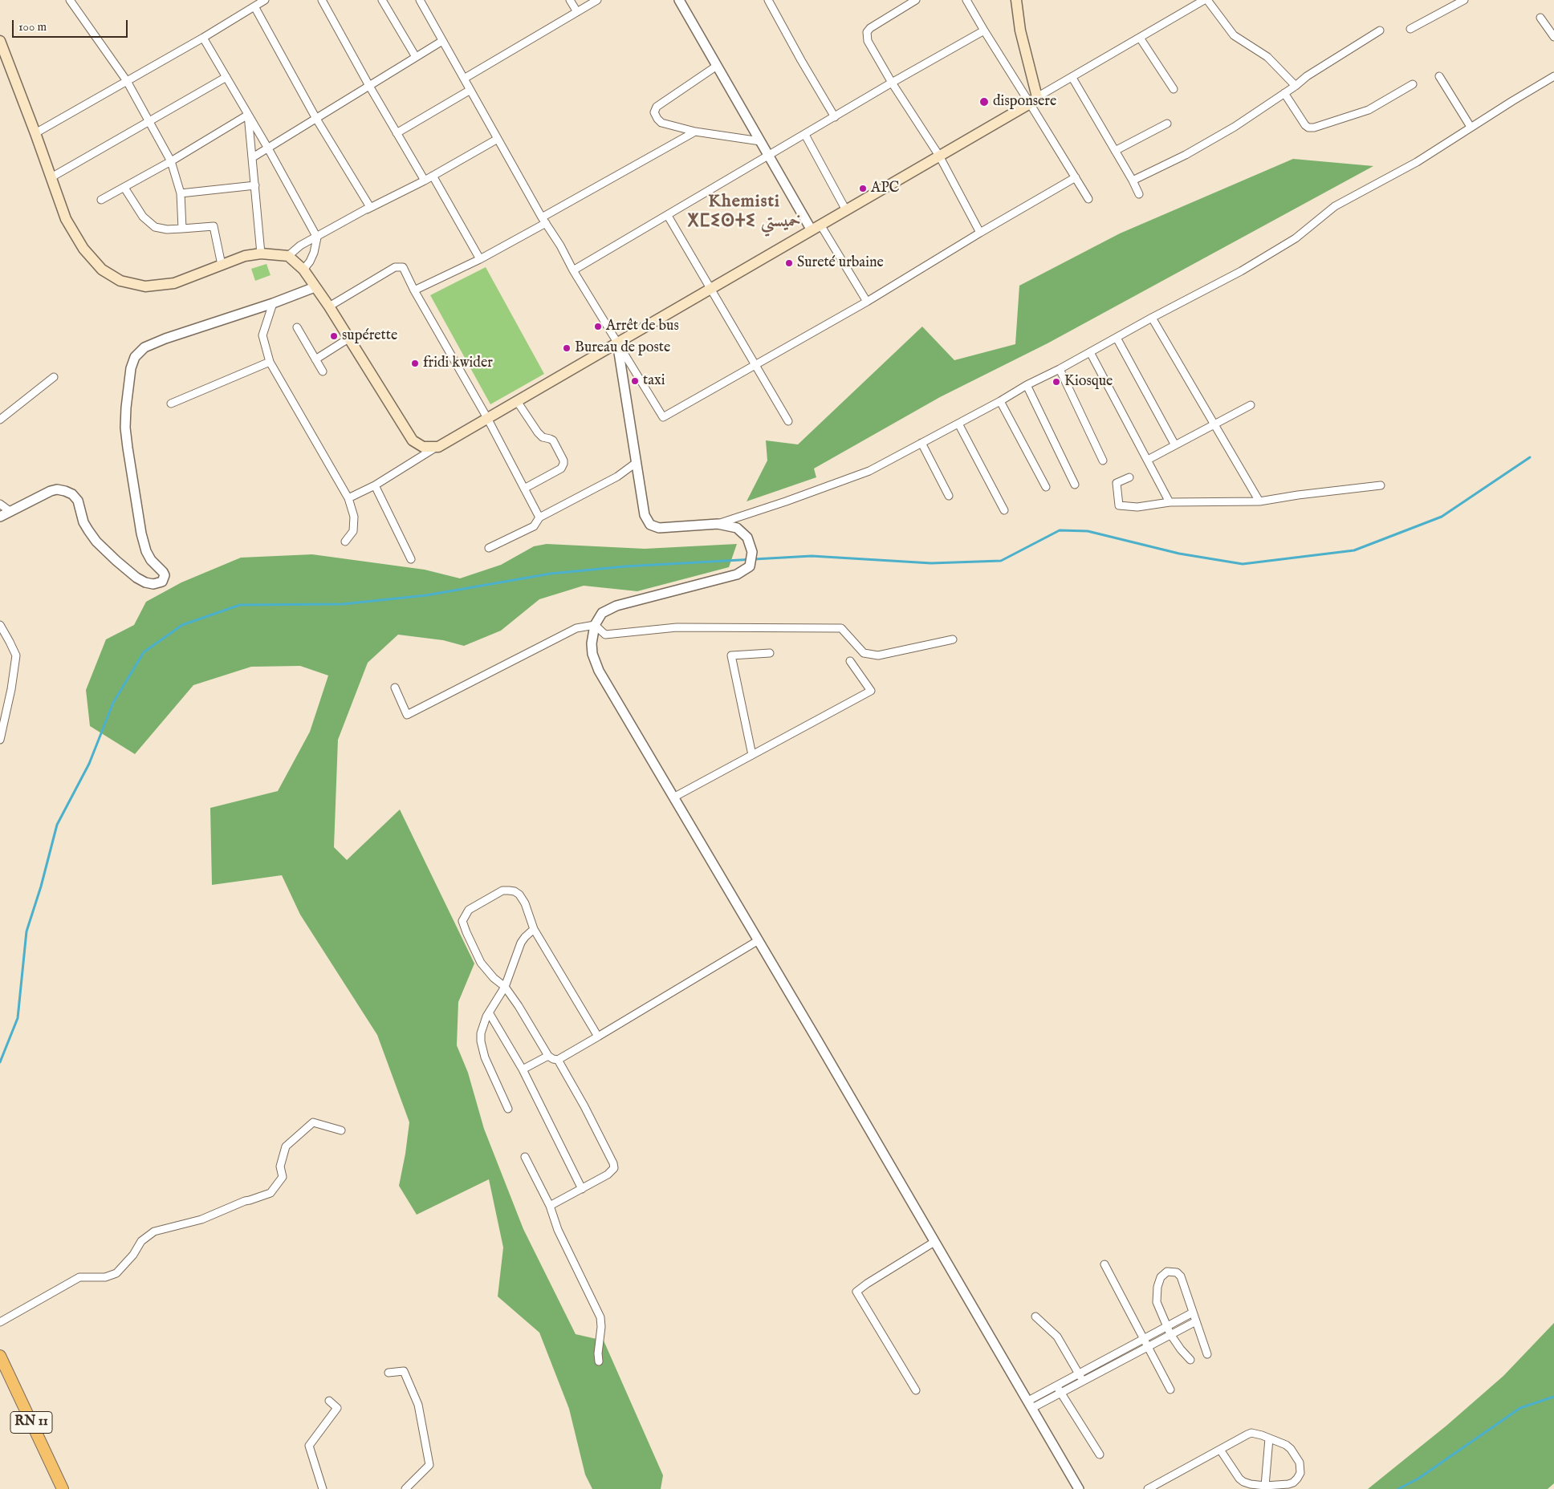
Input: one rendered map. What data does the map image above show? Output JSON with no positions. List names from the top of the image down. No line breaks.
{"streets":{"main road":["RN 11"]},"districts":["Khemisti ⵅⵎⵉⵙⵜⵉ خميستي"],"places":["disponsere","APC","Sureté urbaine","Arrêt de bus","supérette","Bureau de poste","fridi kwider","taxi","Kiosque"],"scale_bar":"100 m"}
